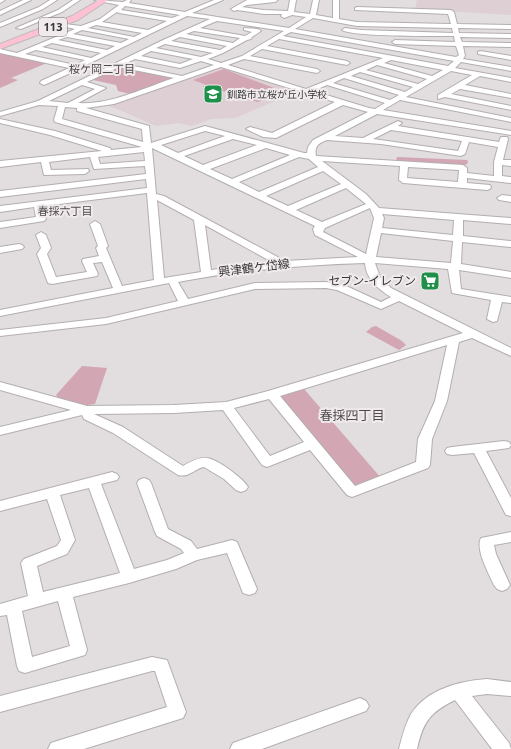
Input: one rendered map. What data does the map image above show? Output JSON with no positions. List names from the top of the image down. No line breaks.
{"streets":{"main road":["113"],"street":["興津鶴ケ岱線"]},"districts":["桜ケ岡二丁目","春採六丁目","春採四丁目"],"places":{"school or university":["釧路市立桜が丘小学校"],"supermarket":["セブン-イレブン"]}}
